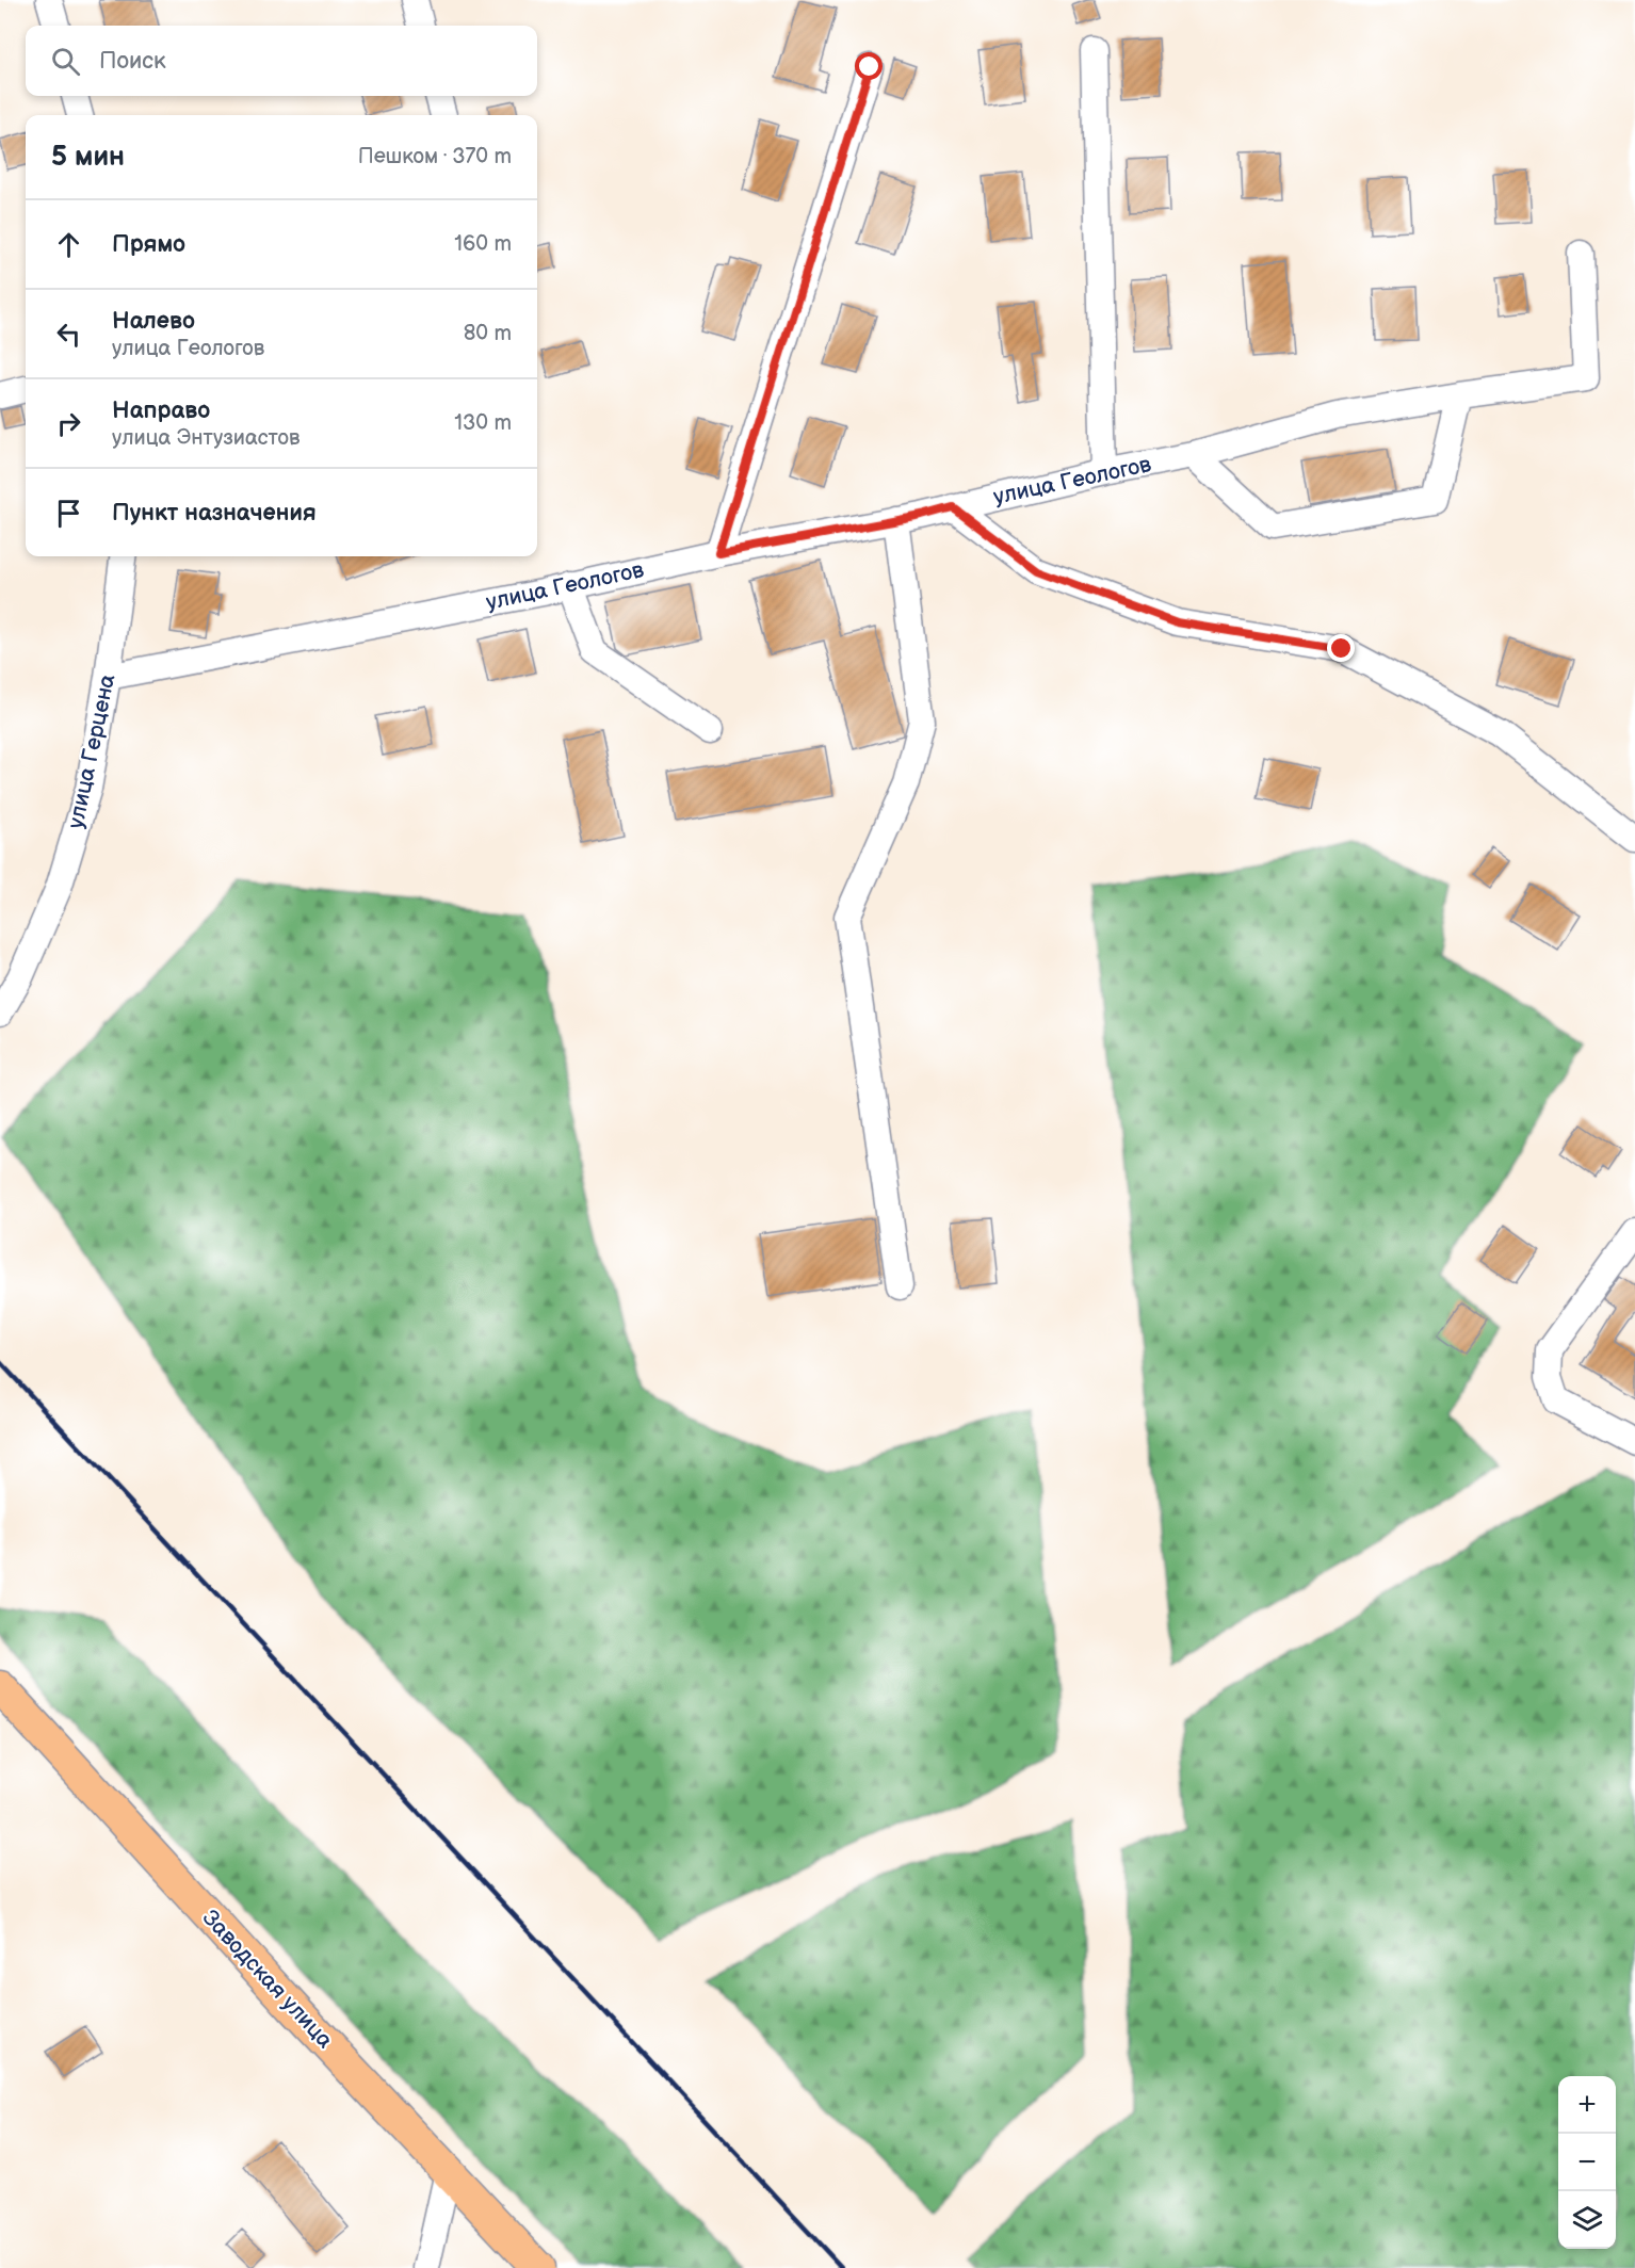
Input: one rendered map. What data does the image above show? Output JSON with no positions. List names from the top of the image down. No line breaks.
{"streets":{"main road":["Заводская улица"],"street":["улица Геологов","улица Герцена"]},"crossings":[["улица Геологов","улица Герцена"]],"page":{"search":"Поиск","heading":["5 мин","Пешком · 370 m"],"list":[["Прямо","160 m"],["Налево","улица Геологов","80 m"],["Направо","улица Энтузиастов","130 m"],"Пункт назначения"],"map_buttons":["+","−"]}}
